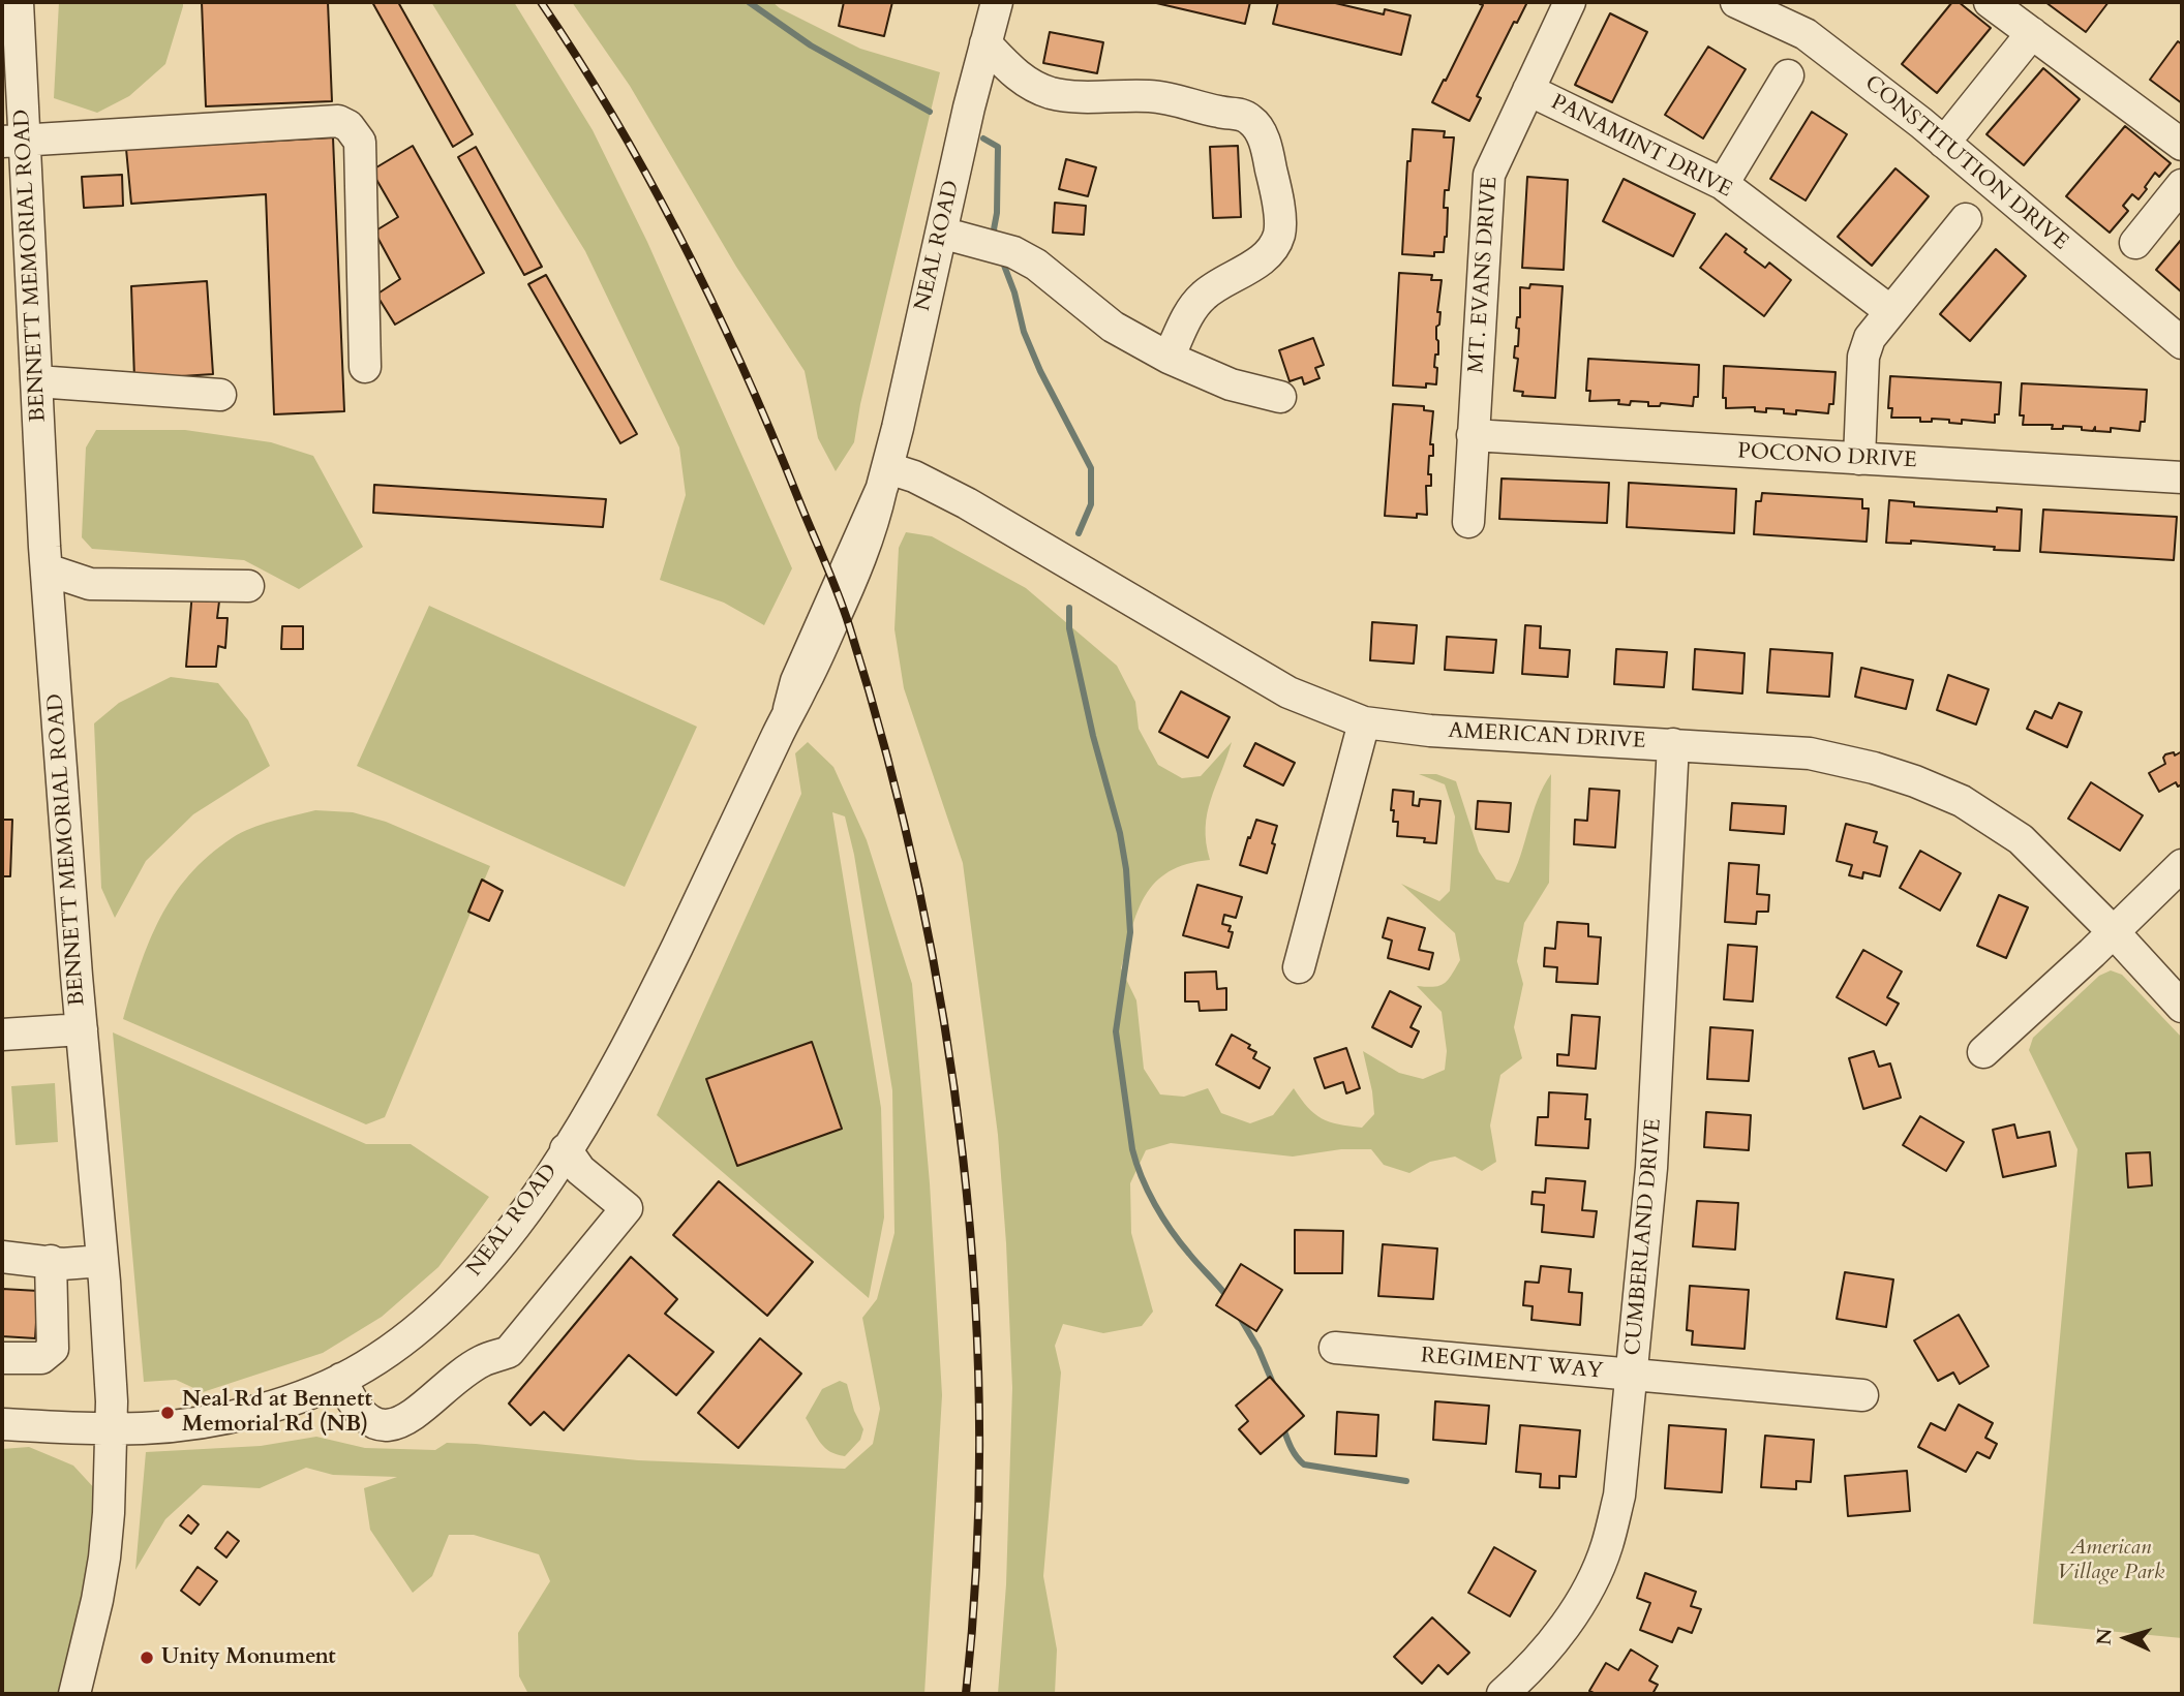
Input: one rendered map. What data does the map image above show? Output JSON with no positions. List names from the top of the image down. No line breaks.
{"streets":{"street":["PANAMINT DRIVE","CONSTITUTION DRIVE","NEAL ROAD","BENNETT MEMORIAL ROAD","MT. EVANS DRIVE","POCONO DRIVE","AMERICAN DRIVE","CUMBERLAND DRIVE","REGIMENT WAY"]},"crossings":[["PANAMINT DRIVE","MT. EVANS DRIVE"],["NEAL ROAD","BENNETT MEMORIAL ROAD"],["NEAL ROAD","AMERICAN DRIVE"],["MT. EVANS DRIVE","POCONO DRIVE"],["AMERICAN DRIVE","CUMBERLAND DRIVE"],["CUMBERLAND DRIVE","REGIMENT WAY"]],"parks":["American Village Park"],"places":["Neal Rd at Bennett Memorial Rd (NB)","Unity Monument"],"north":"left"}
